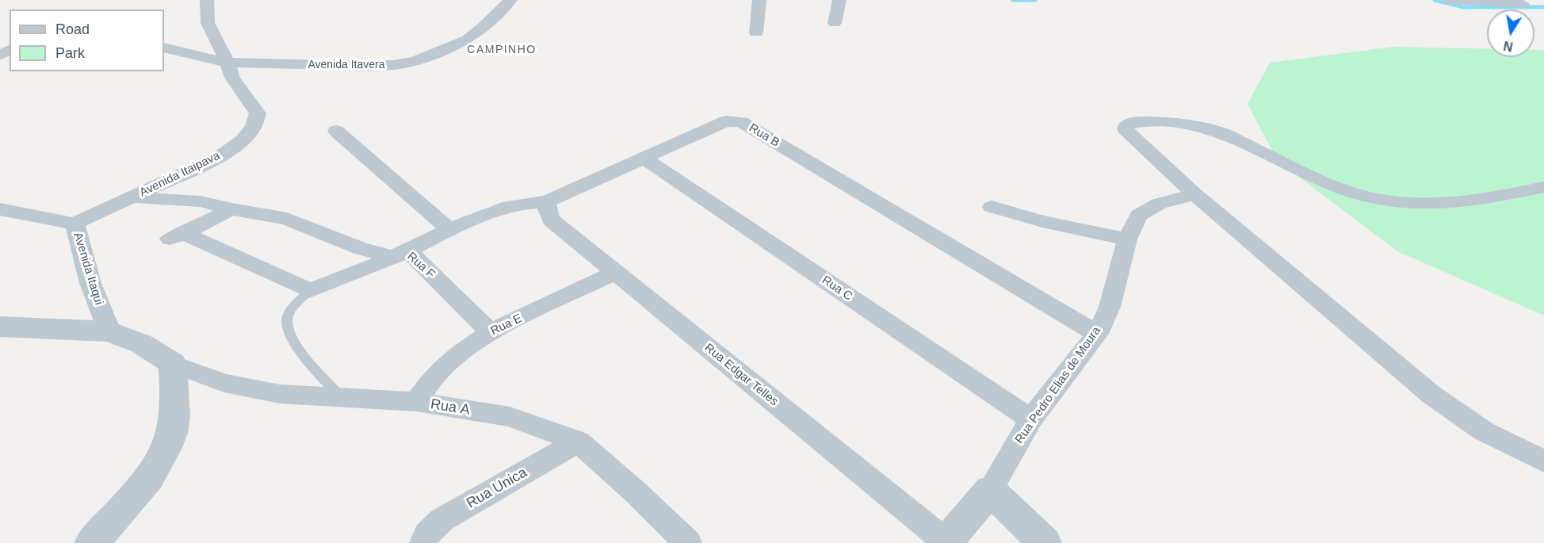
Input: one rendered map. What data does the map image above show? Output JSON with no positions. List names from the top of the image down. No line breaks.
{"streets":{"street":["Avenida Itavera","Rua B","Avenida Itaipava","Rua F","Avenida Itaqui","Rua C","Rua E","Rua Edgar Telles","Rua Pedro Elias de Moura","Rua A","Rua Unica"]},"crossings":[["Avenida Itavera","Avenida Itaipava"],["Rua B","Rua F"],["Rua B","Rua C"],["Rua B","Rua Edgar Telles"],["Rua B","Rua Pedro Elias de Moura"],["Avenida Itaipava","Avenida Itaqui"],["Rua F","Rua E"],["Rua C","Rua Pedro Elias de Moura"],["Rua E","Rua Edgar Telles"],["Rua E","Rua A"],["Rua Edgar Telles","Rua Pedro Elias de Moura"],["Rua A","Rua Unica"]],"districts":["CAMPINHO"],"legend":["Road","Park"],"north":"bottom"}
